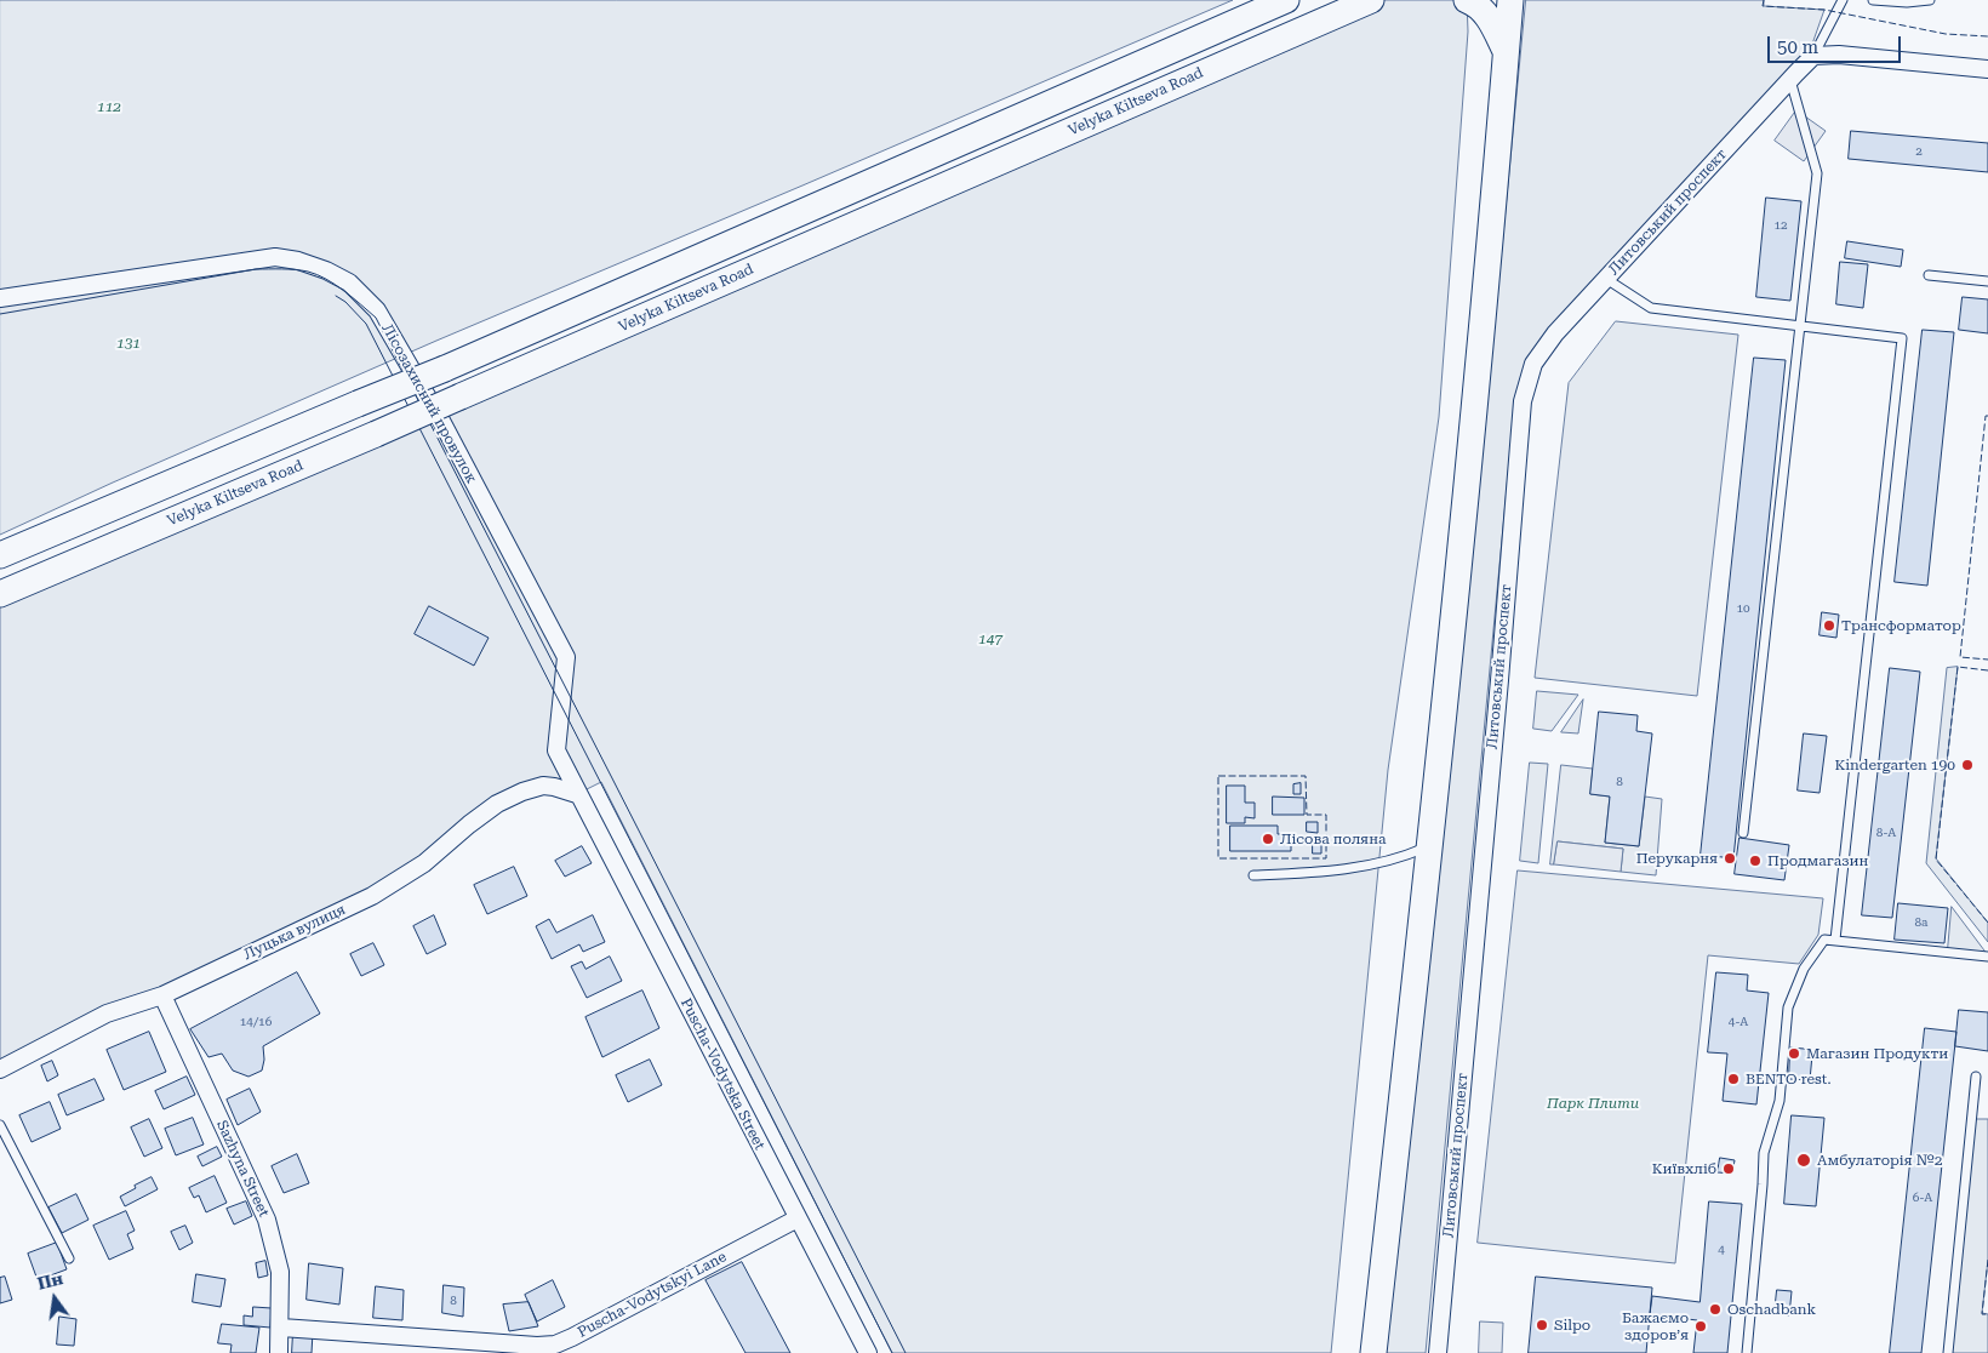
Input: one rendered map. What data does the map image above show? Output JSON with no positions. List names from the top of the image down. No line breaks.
{"streets":{"main road":["Velyka Kiltseva Road"],"street":["Литовський проспект","Лісозахисний провулок","Луцька вулиця","Puscha-Vodytska Street","Sazhyna Street","Puscha-Vodytskyi Lane"]},"crossings":[["Лісозахисний провулок","Луцька вулиця"],["Лісозахисний провулок","Puscha-Vodytska Street"],["Луцька вулиця","Puscha-Vodytska Street"],["Луцька вулиця","Sazhyna Street"],["Puscha-Vodytska Street","Puscha-Vodytskyi Lane"],["Sazhyna Street","Puscha-Vodytskyi Lane"]],"parks":["112","131","147","Парк Плити"],"places":["Трансформатор","Kindergarten 190","Лісова поляна","Перукарня","Продмагазин","Магазин Продукти","BENTO rest.","Амбулаторія №2","Київхліб","Oschadbank","Silpo","Бажаємо здоровʼя"],"house_numbers":["2","12","10","8","8-А","8а","14/16","4-А","6-А","4","8"],"scale_bar":"50 m","north":"top"}
